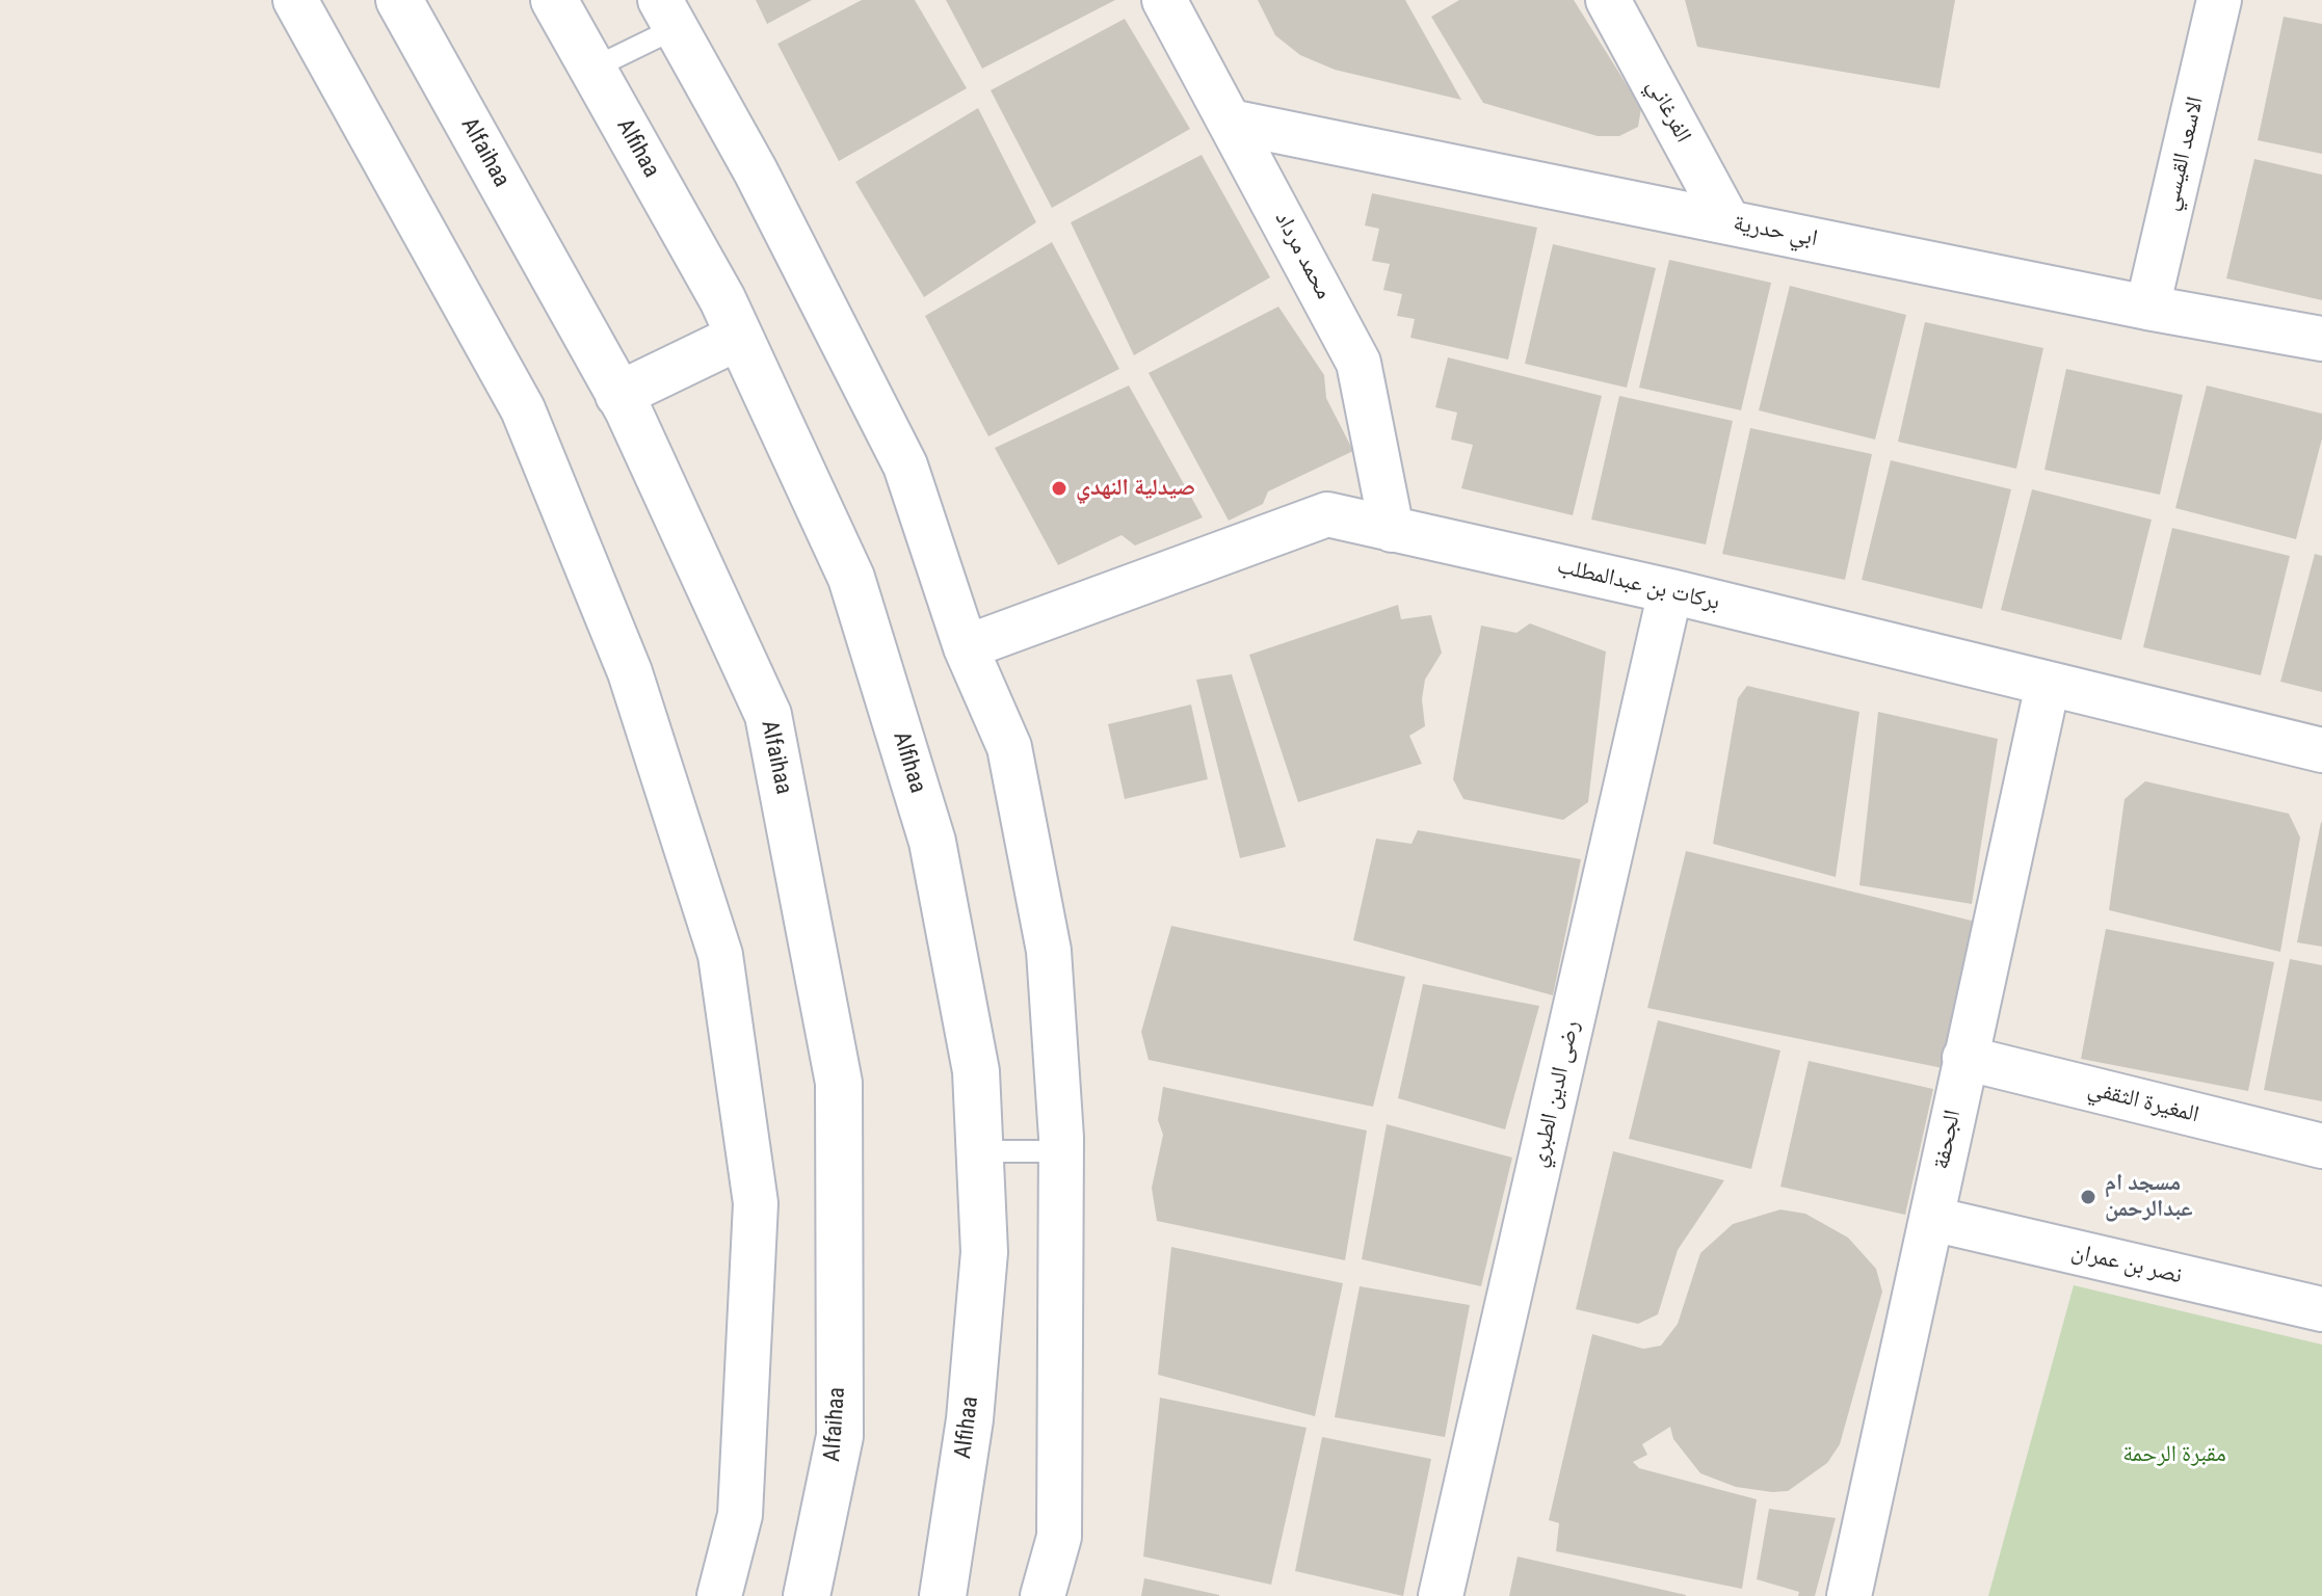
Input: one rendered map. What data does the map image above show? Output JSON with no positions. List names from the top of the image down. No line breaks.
{"streets":{"street":["الفرغاني","Alfihaa","Alfaihaa","الاسعد القيسي","ابي حدرية","محمد مرداد","بركات بن عبدالمطلب","رضى الدين الطبري","المغيرة الثقفي","الجحفة","نصر بن عمران"]},"crossings":[["الفرغاني","ابي حدرية"],["الاسعد القيسي","ابي حدرية"],["ابي حدرية","محمد مرداد"],["محمد مرداد","بركات بن عبدالمطلب"],["بركات بن عبدالمطلب","رضى الدين الطبري"],["بركات بن عبدالمطلب","الجحفة"],["المغيرة الثقفي","الجحفة"],["الجحفة","نصر بن عمران"]],"parks":["مقبرة الرحمة"],"places":["صيدلية النهدي","مسجد ام عبدالرحمن"]}
